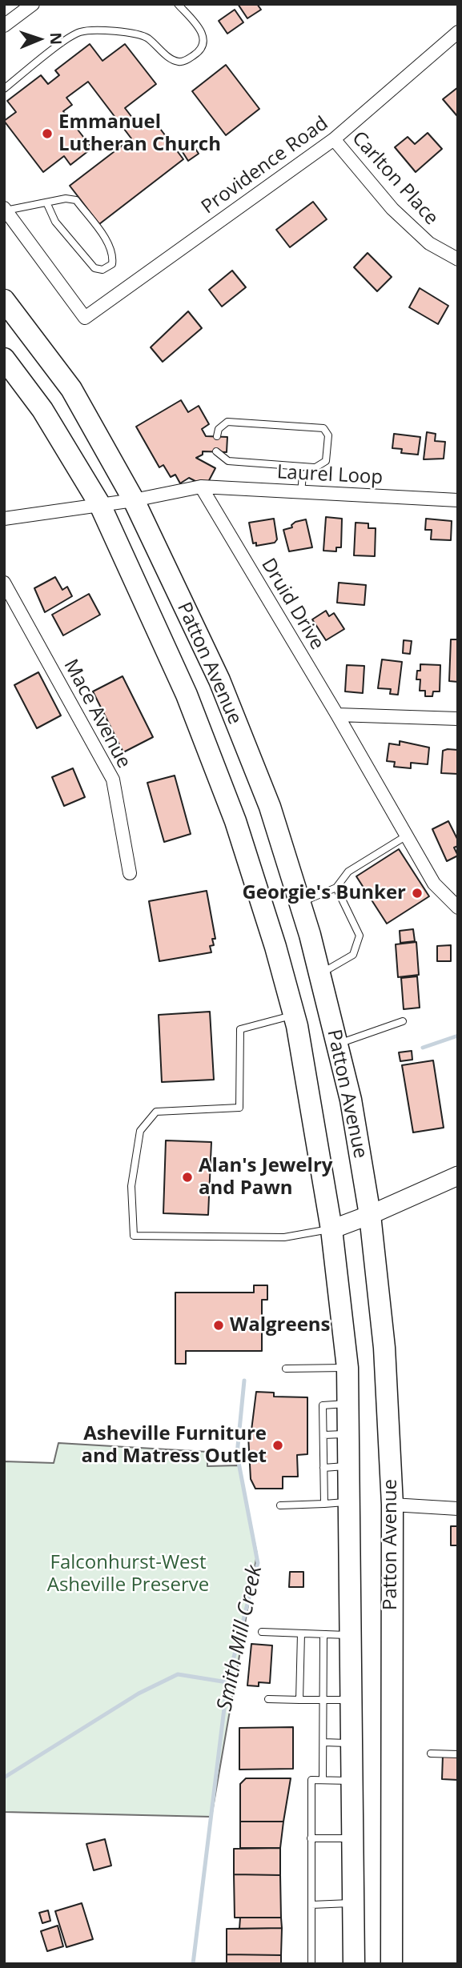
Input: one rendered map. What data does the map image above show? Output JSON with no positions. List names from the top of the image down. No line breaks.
{"streets":{"main road":["Patton Avenue"],"street":["Providence Road","Carlton Place","Laurel Loop","Druid Drive","Mace Avenue"]},"crossings":[["Providence Road","Carlton Place"],["Laurel Loop","Druid Drive"]],"water":["Smith Mill Creek"],"parks":["Falconhurst-West Asheville Preserve"],"places":["Emmanuel Lutheran Church","Georgie's Bunker","Alan's Jewelry and Pawn","Walgreens","Asheville Furniture and Matress Outlet"],"north":"right"}
